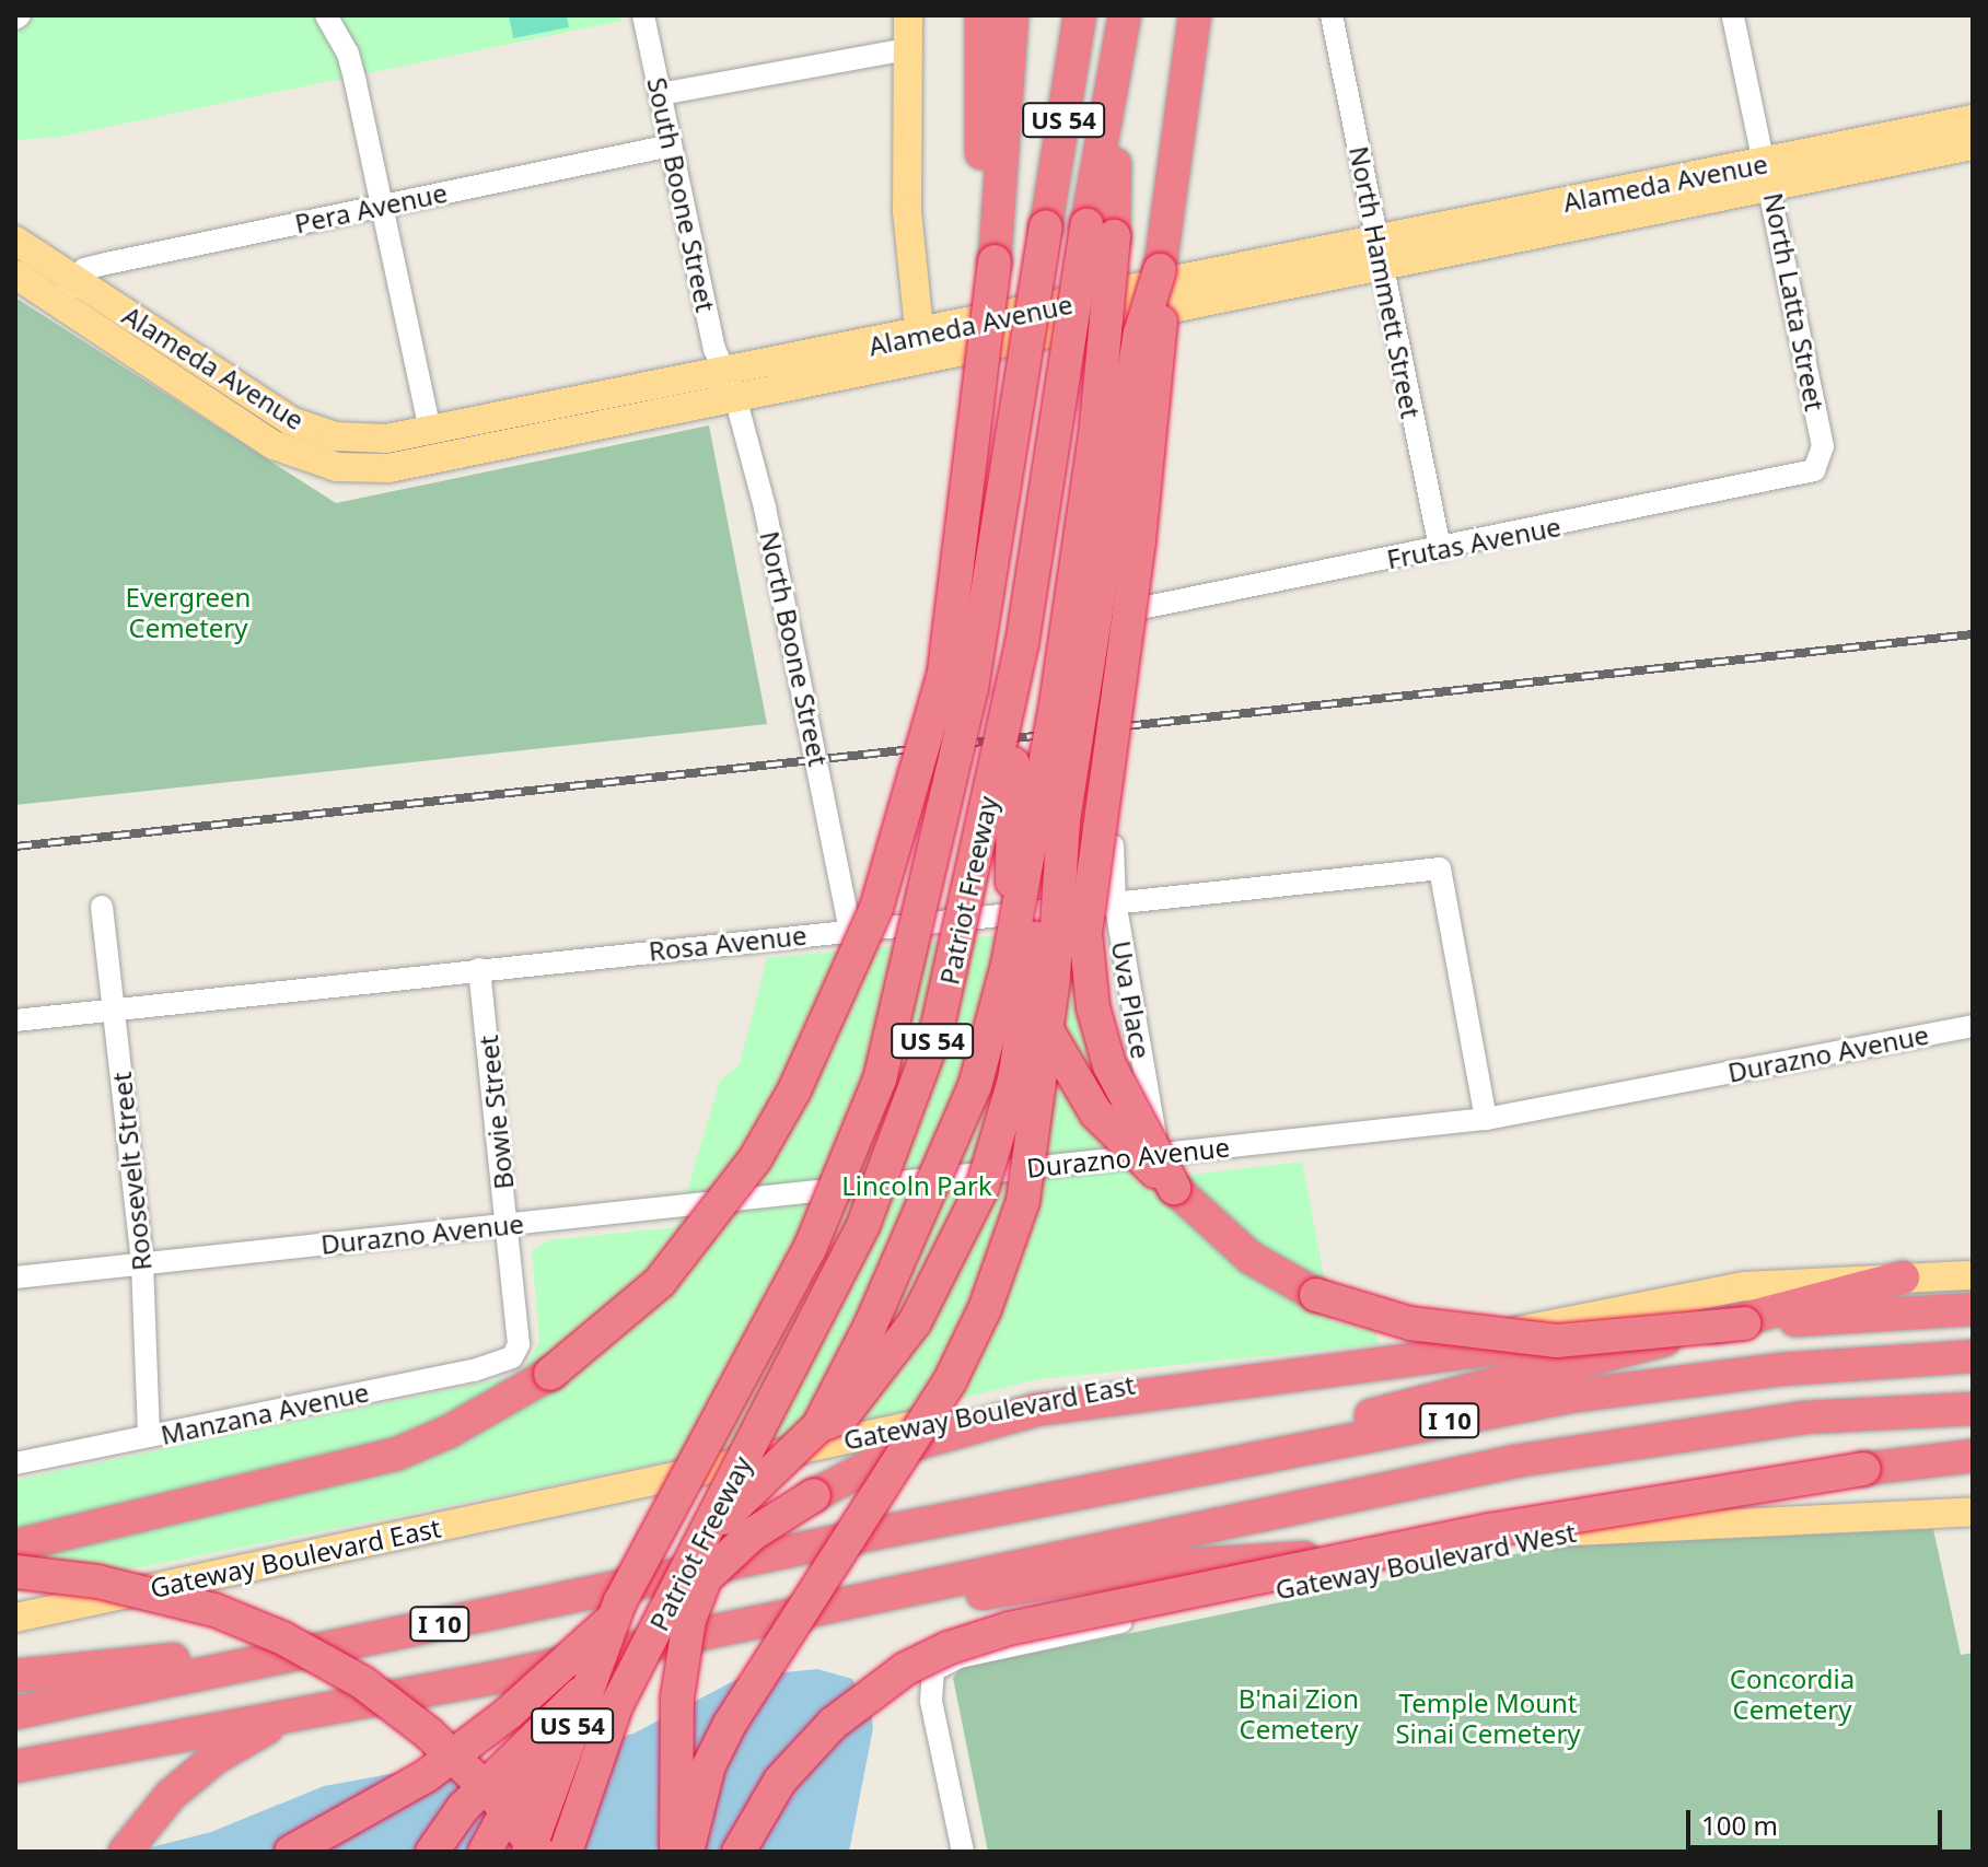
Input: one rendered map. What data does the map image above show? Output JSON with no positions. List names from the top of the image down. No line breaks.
{"streets":{"highway":["US 54","Patriot Freeway","I 10"],"main road":["Alameda Avenue","Gateway Boulevard East","Gateway Boulevard West"],"street":["South Boone Street","Pera Avenue","North Hammett Street","North Latta Street","Frutas Avenue","North Boone Street","Rosa Avenue","Uva Place","Durazno Avenue","Bowie Street","Roosevelt Street","Manzana Avenue"]},"crossings":[["US 54","Patriot Freeway"],["Alameda Avenue","South Boone Street"],["Alameda Avenue","Pera Avenue"],["Alameda Avenue","North Hammett Street"],["Alameda Avenue","North Latta Street"],["Alameda Avenue","North Boone Street"],["South Boone Street","Pera Avenue"],["South Boone Street","North Boone Street"],["North Hammett Street","Frutas Avenue"],["North Latta Street","Frutas Avenue"],["North Boone Street","Rosa Avenue"],["Rosa Avenue","Uva Place"],["Rosa Avenue","Durazno Avenue"],["Rosa Avenue","Bowie Street"],["Rosa Avenue","Roosevelt Street"],["Uva Place","Durazno Avenue"],["Durazno Avenue","Bowie Street"],["Durazno Avenue","Roosevelt Street"],["Bowie Street","Manzana Avenue"],["Roosevelt Street","Manzana Avenue"]],"parks":["Evergreen Cemetery","Lincoln Park","Concordia Cemetery","B'nai Zion Cemetery","Temple Mount Sinai Cemetery"],"scale_bar":"100 m"}
